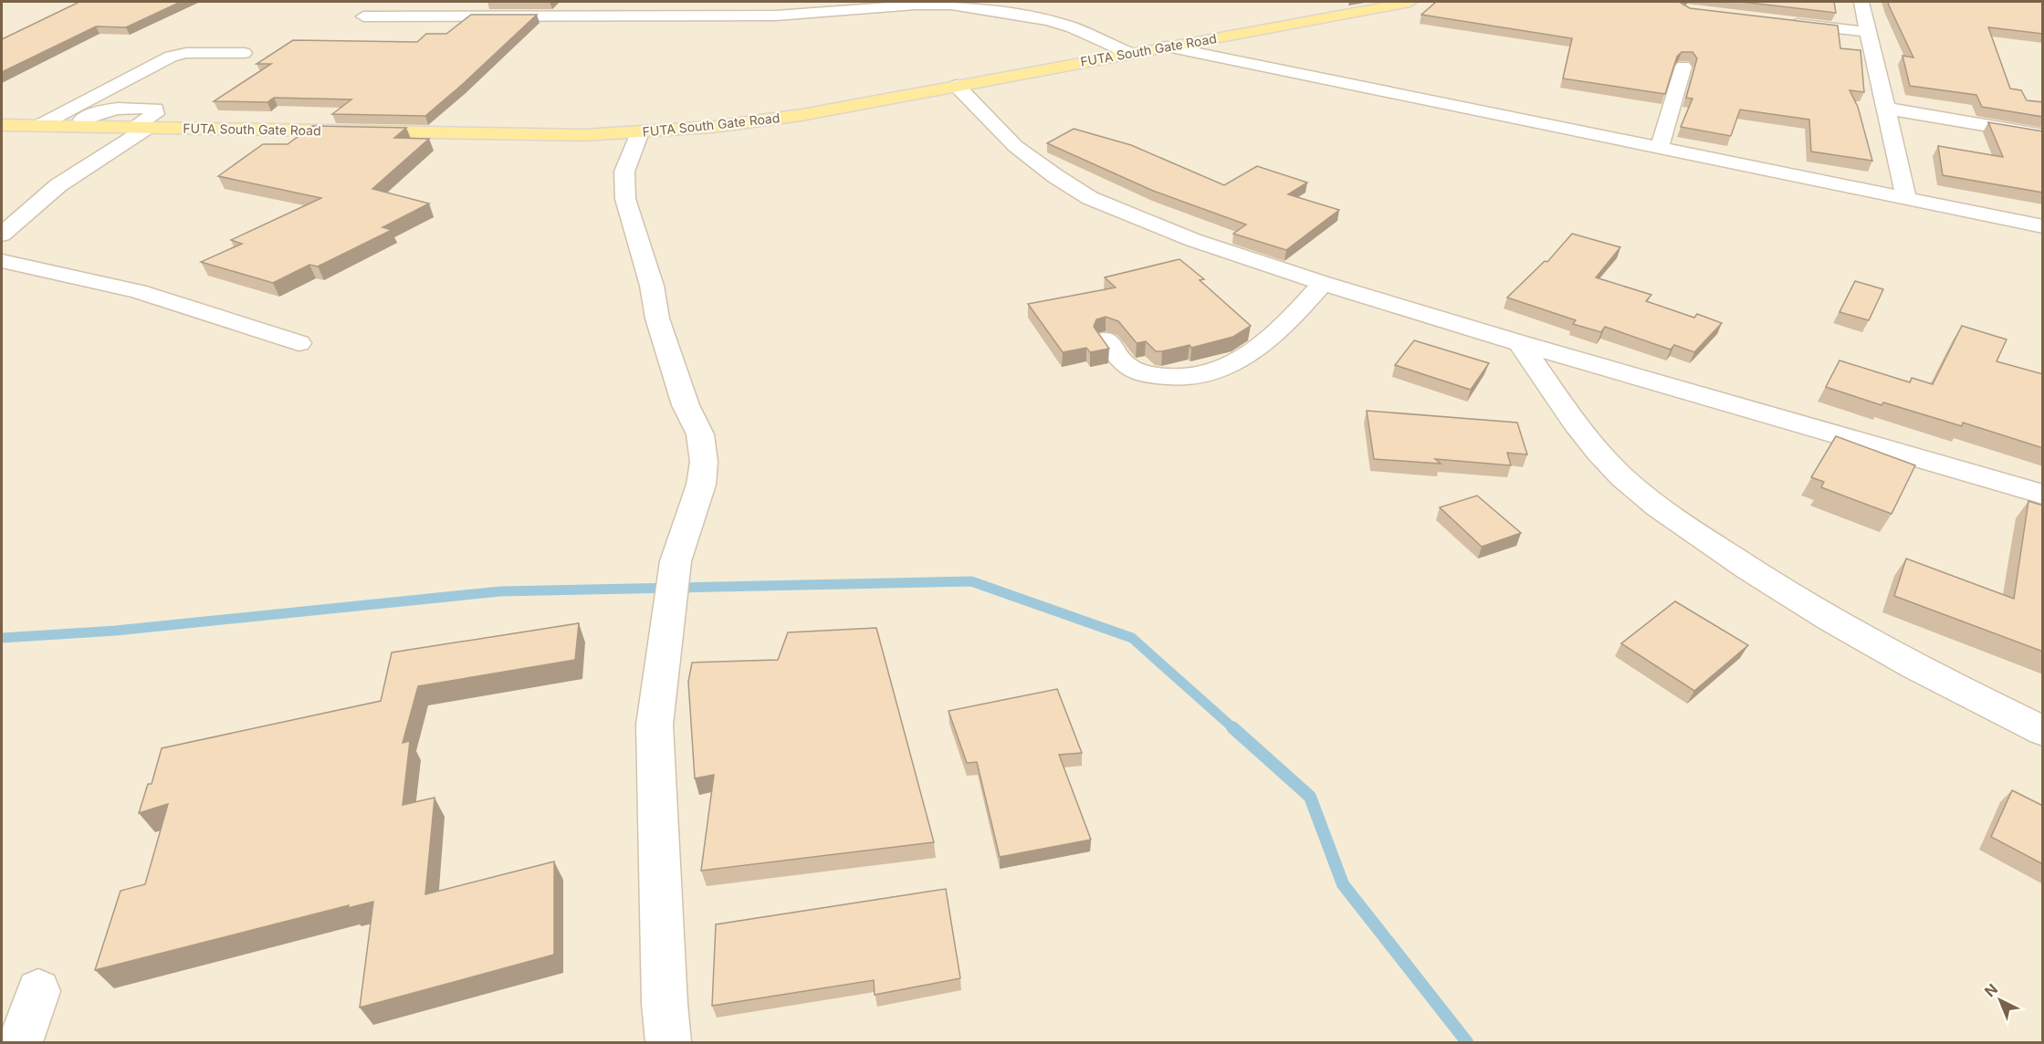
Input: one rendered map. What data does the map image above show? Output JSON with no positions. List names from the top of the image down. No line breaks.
{"streets":{"main road":["FUTA South Gate Road"]},"north":"top left"}
